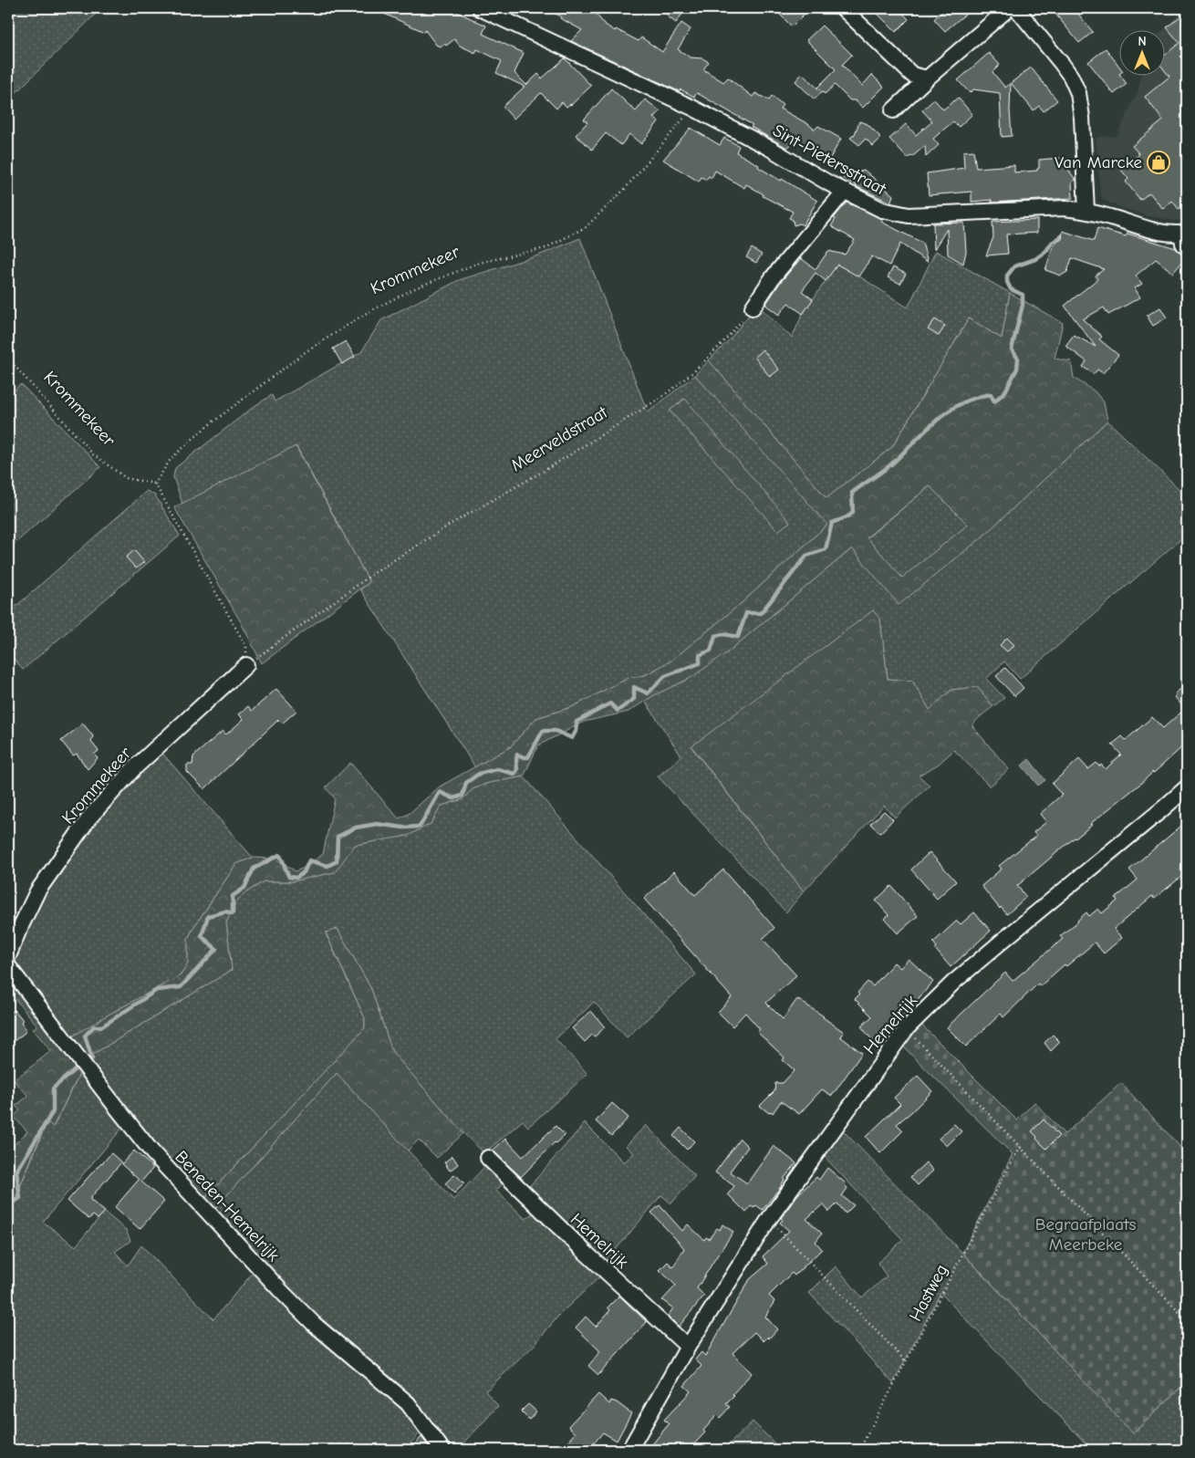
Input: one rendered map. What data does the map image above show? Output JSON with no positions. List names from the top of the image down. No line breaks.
{"streets":{"street":["Sint-Pietersstraat","Krommekeer","Hemelrijk","Beneden-Hemelrijk"],"path":["Meerveldstraat","Hastweg"]},"crossings":[["Sint-Pietersstraat","Krommekeer"],["Krommekeer","Meerveldstraat"]],"parks":["Begraafplaats Meerbeke"],"places":{"shop":["Van Marcke"]},"north":"top"}
